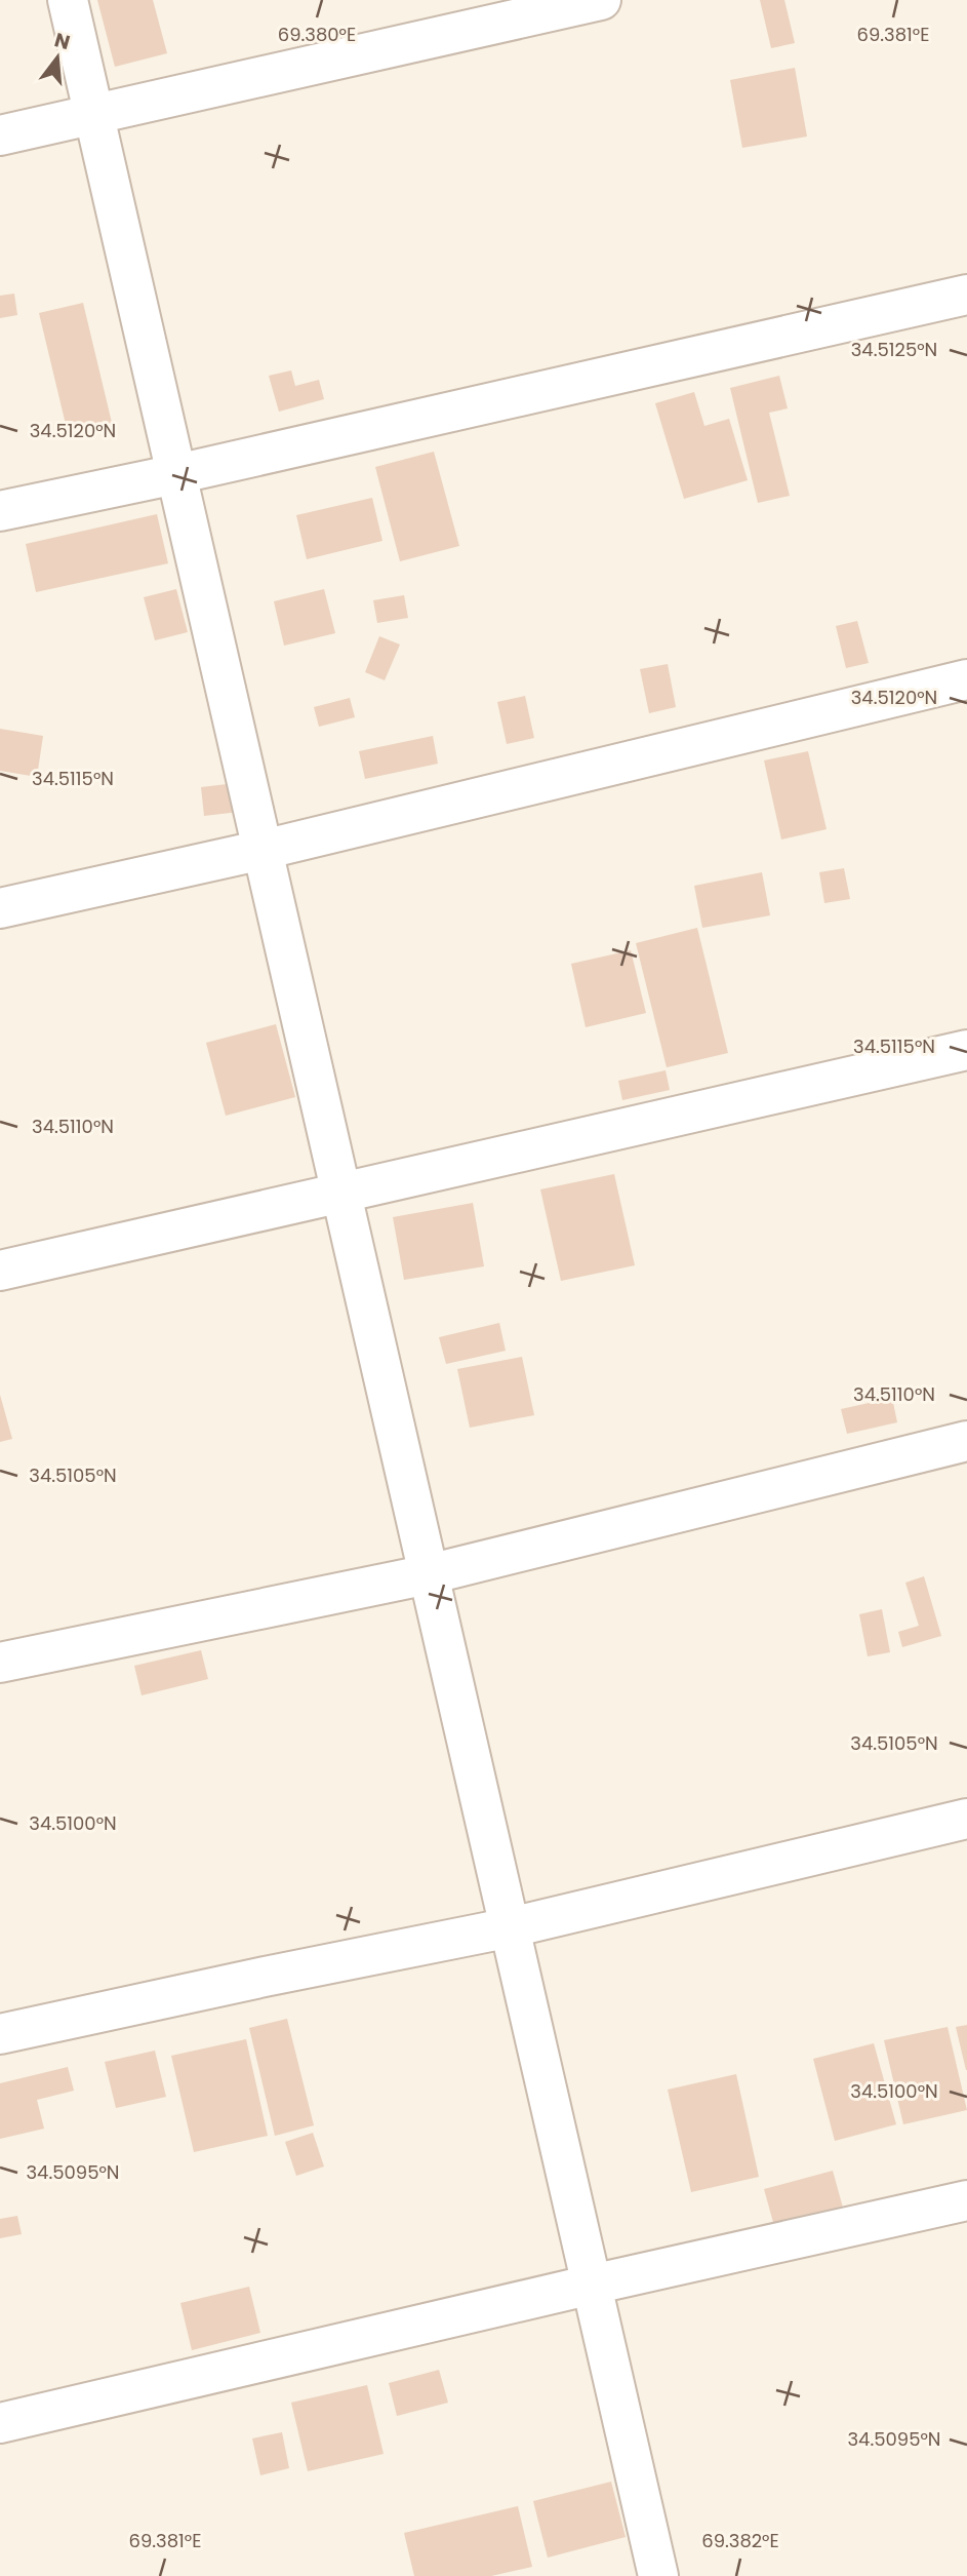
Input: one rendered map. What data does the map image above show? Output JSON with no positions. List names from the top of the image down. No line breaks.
{"north":"top","coordinates":["69.380°E","69.381°E","34.5125°N","34.5120°N","34.5115°N","34.5110°N","34.5105°N","34.5100°N","34.5095°N","69.382°E"]}
